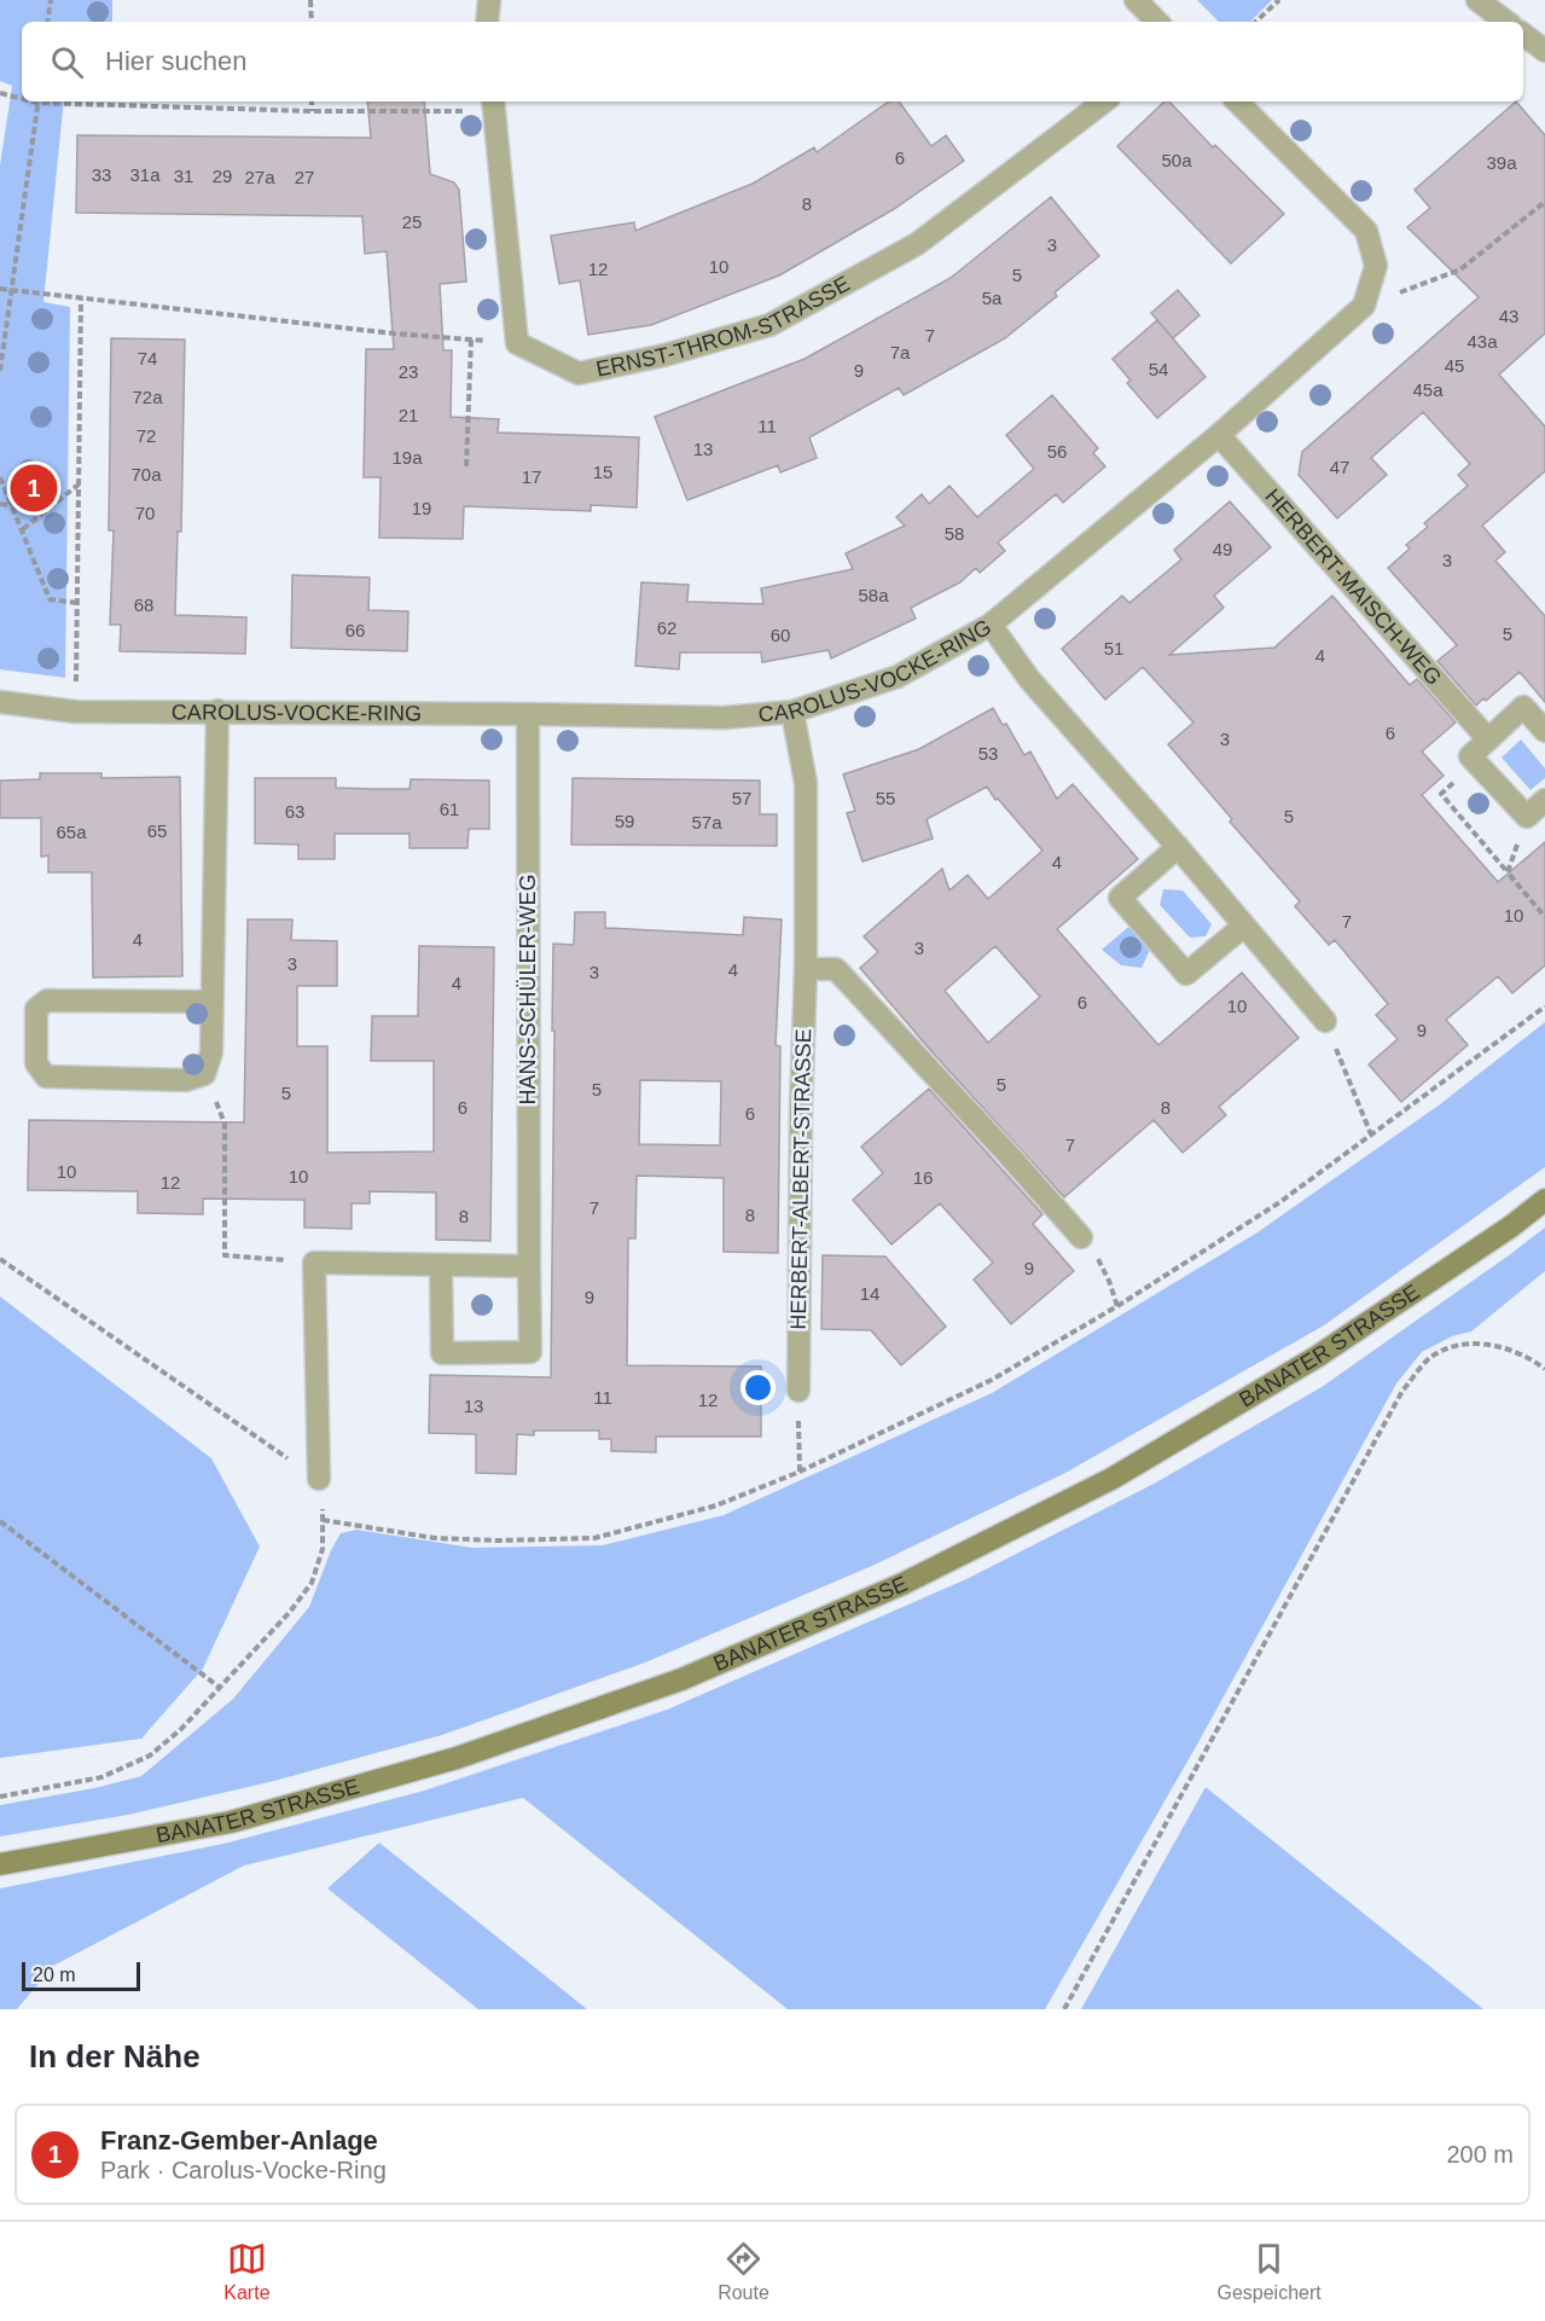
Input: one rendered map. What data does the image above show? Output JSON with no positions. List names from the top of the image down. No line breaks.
{"streets":{"main road":["BANATER STRASSE"],"street":["ERNST-THROM-STRASSE","HERBERT-MAISCH-WEG","CAROLUS-VOCKE-RING","HANS-SCHÜLER-WEG","HERBERT-ALBERT-STRASSE"]},"crossings":[["HERBERT-MAISCH-WEG","CAROLUS-VOCKE-RING"],["CAROLUS-VOCKE-RING","HANS-SCHÜLER-WEG"],["CAROLUS-VOCKE-RING","HERBERT-ALBERT-STRASSE"]],"house_numbers":["6","50a","39a","33","31a","31","29","27a","27","8","25","3","10","12","5","5a","43","7","43a","7a","74","45","54","9","23","45a","72a","21","11","72","13","56","19a","47","15","70a","17","19","70","58","49","3","58a","68","62","66","5","60","51","4","6","3","53","57","55","61","63","5","59","57a","65","65a","4","10","7","4","3","3","4","3","4","6","10","9","5","5","5","6","8","6","7","10","10","16","12","7","8","8","9","14","9","11","12","13"],"scale_bar":"20 m","page":{"search":"Hier suchen","pins":"1","scale":"20 m","heading":"In der Nähe","list":[{"mark":"1","name":"Franz-Gember-Anlage","note":"Park · Carolus-Vocke-Ring","value":"200 m"}],"nav":["Karte","Route","Gespeichert"]}}
